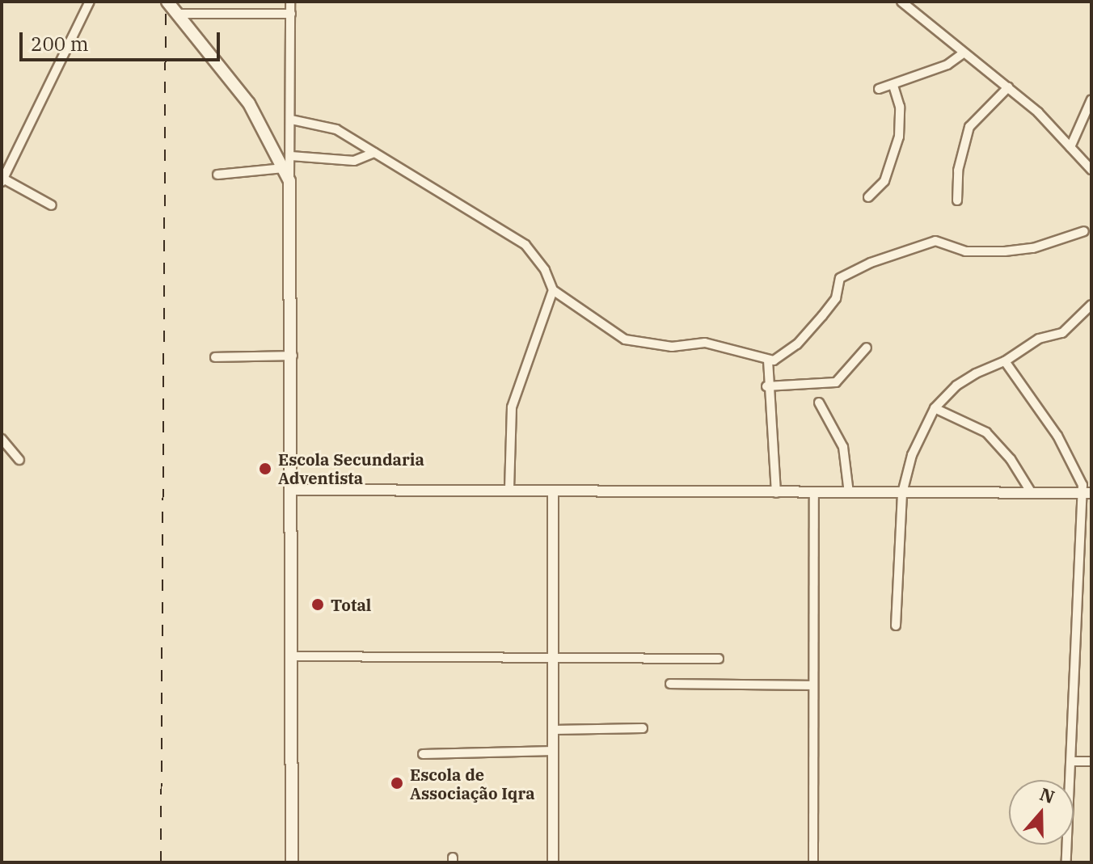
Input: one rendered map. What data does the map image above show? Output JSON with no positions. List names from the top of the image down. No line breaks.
{"places":["Escola Secundaria Adventista","Total","Escola de Associação Iqra"],"scale_bar":"200 m","north":"top"}
